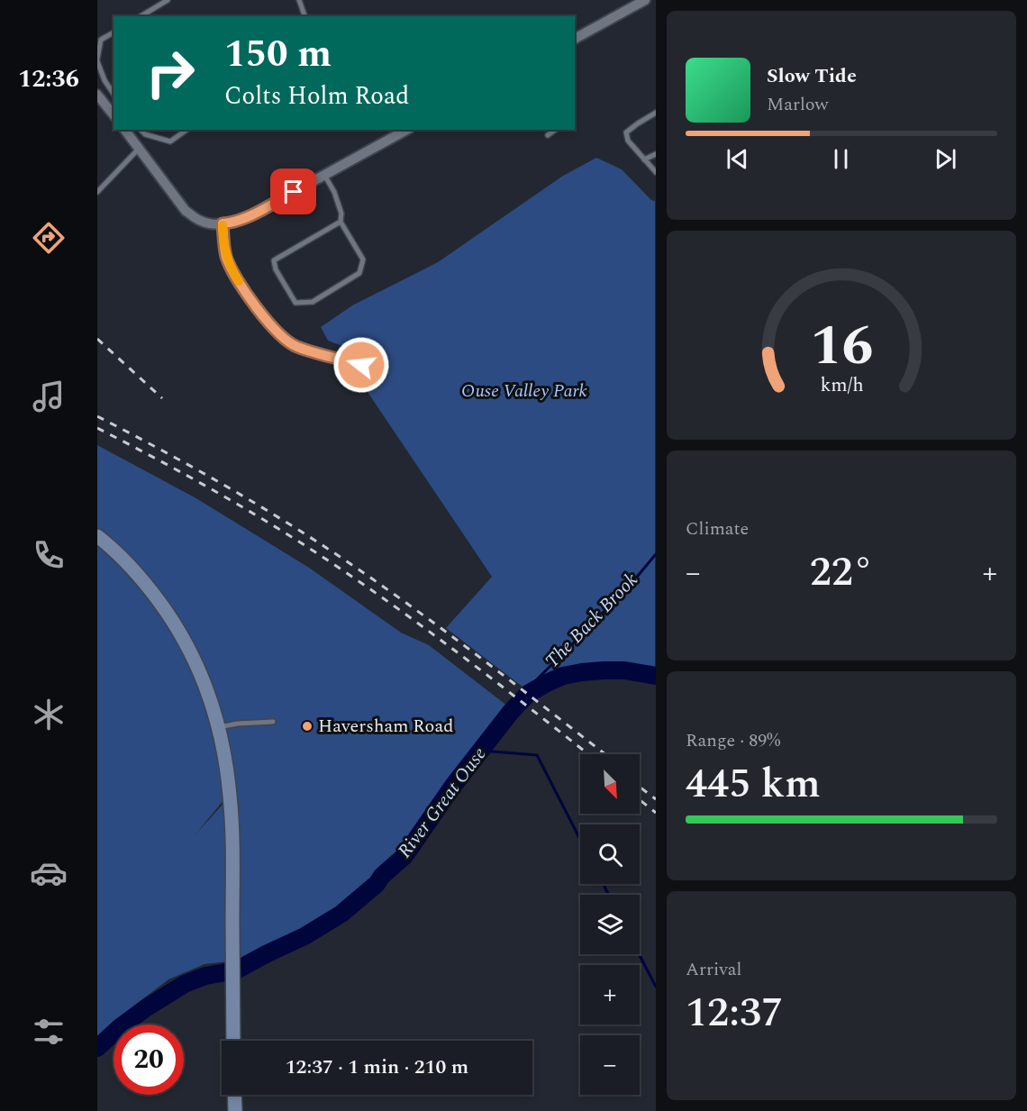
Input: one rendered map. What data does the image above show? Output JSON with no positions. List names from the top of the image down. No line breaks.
{"water":["The Back Brook","River Great Ouse"],"parks":["Ouse Valley Park"],"places":["Haversham Road"],"north":"bottom right","page":{"tabs":"12:36","turn":["150 m","Colts Holm Road"],"song":["Slow Tide","Marlow"],"tile":["Climate",["Range · 89%","445 km"],["Arrival","12:37"]],"heat":["−","22°","+"],"map_buttons":["+","−"],"limit":"20","trip":"12:37 · 1 min · 210 m","gauge":["16","km/h"]}}
